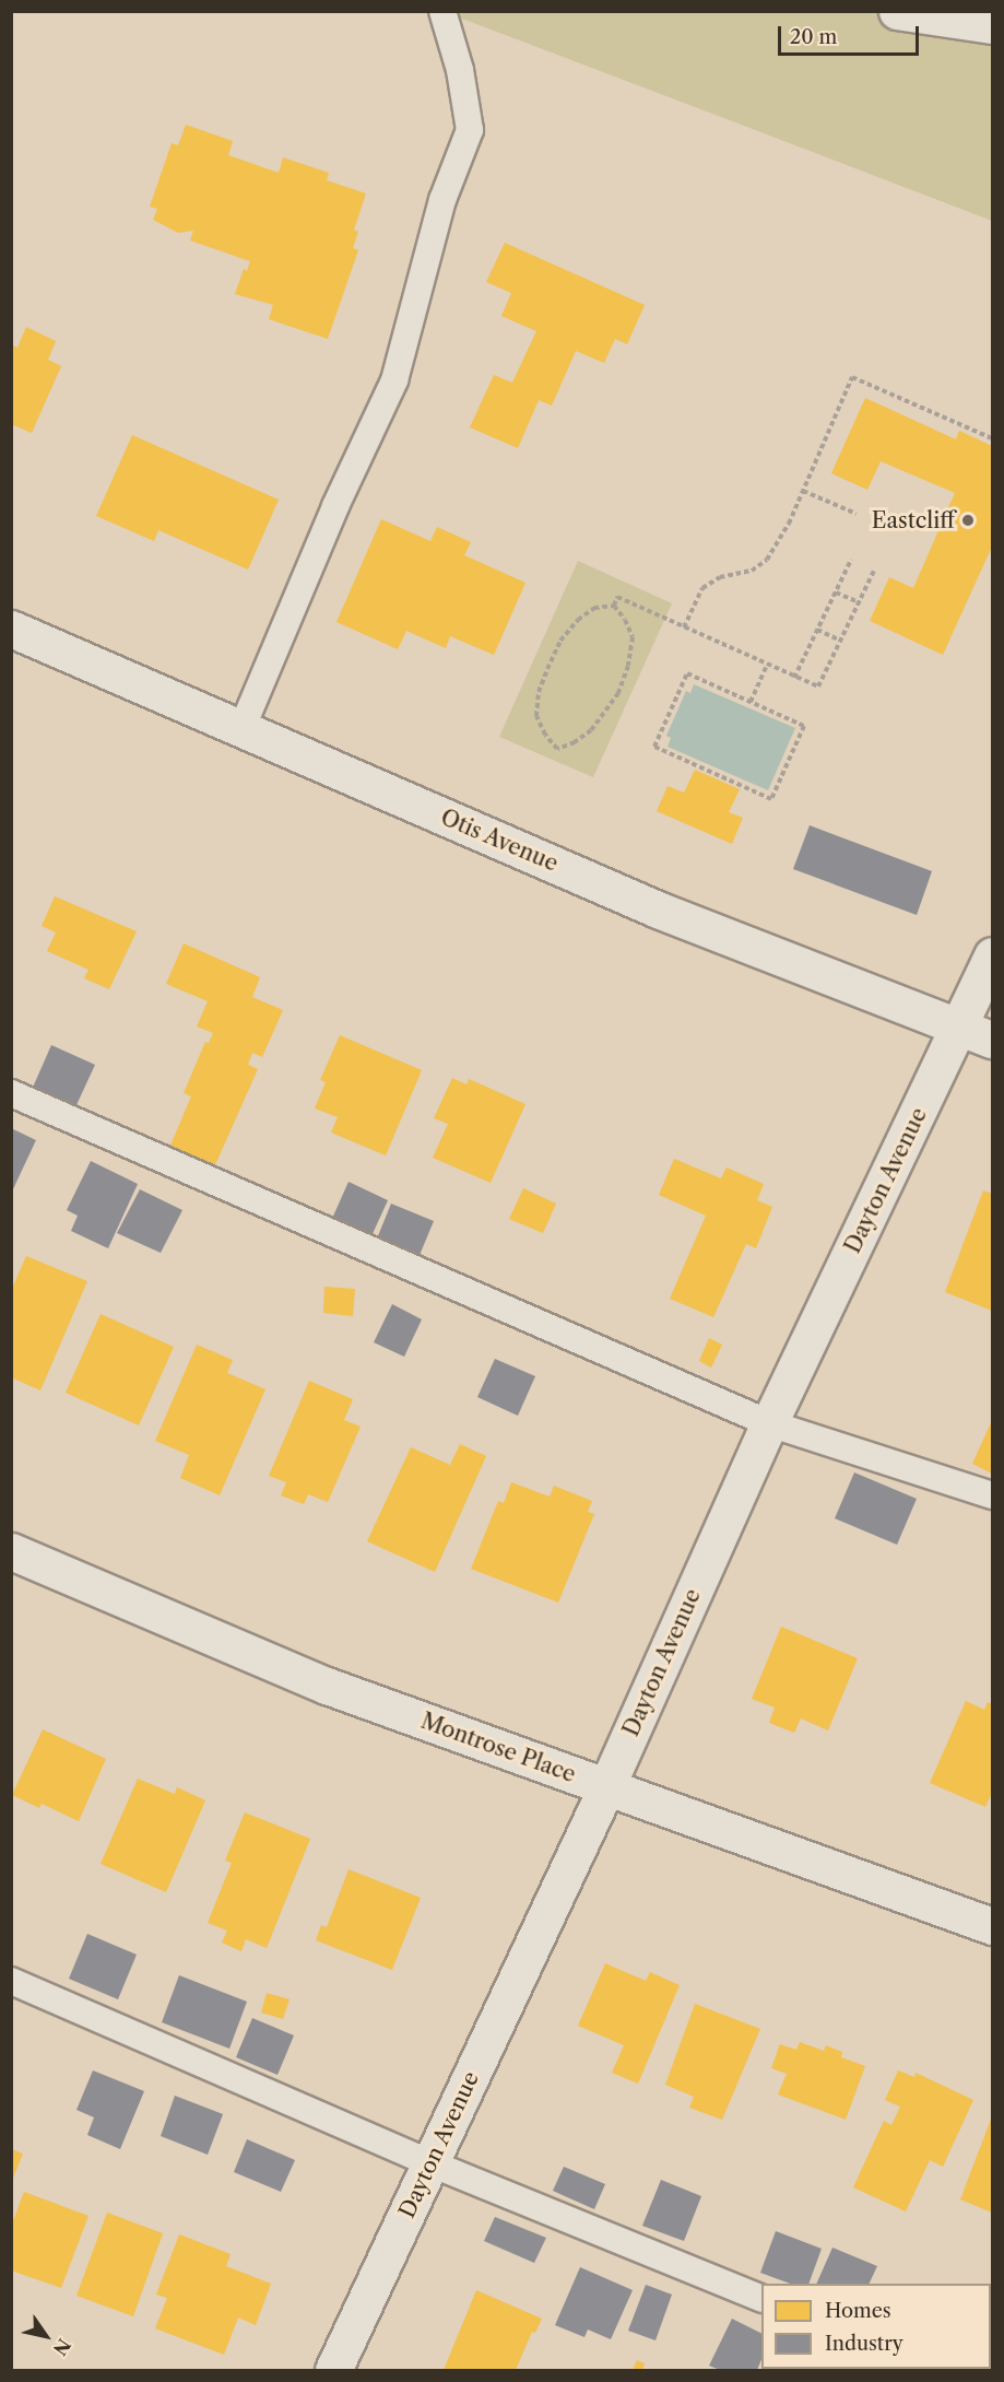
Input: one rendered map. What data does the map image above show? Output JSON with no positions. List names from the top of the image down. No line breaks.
{"streets":{"street":["Otis Avenue","Dayton Avenue","Montrose Place"]},"crossings":[["Otis Avenue","Dayton Avenue"],["Dayton Avenue","Montrose Place"]],"places":["Eastcliff"],"legend":["Homes","Industry"],"scale_bar":"20 m","north":"bottom right"}
